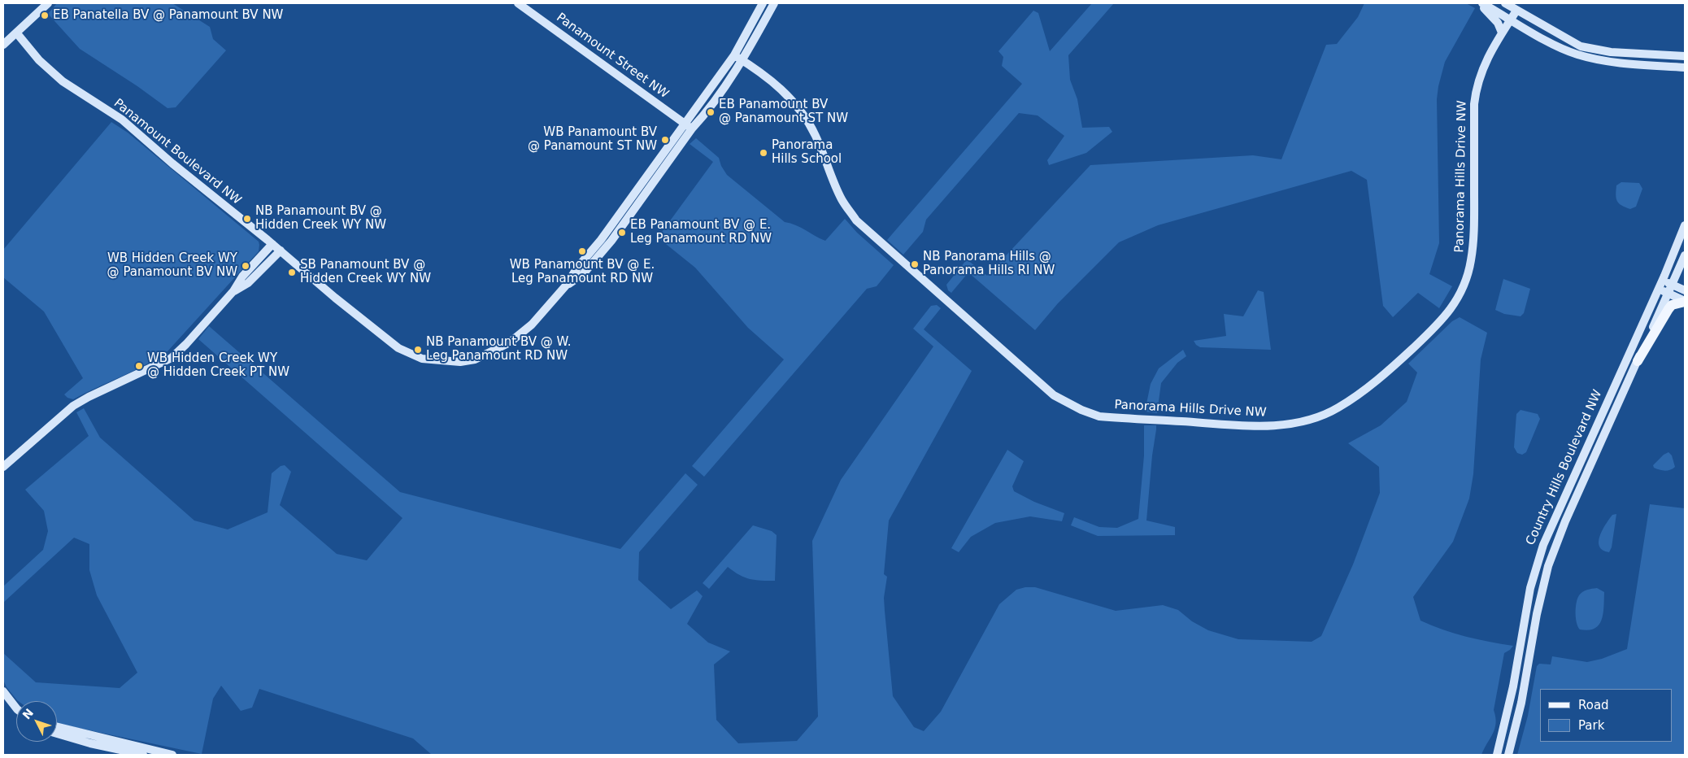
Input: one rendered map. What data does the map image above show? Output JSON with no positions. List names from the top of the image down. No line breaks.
{"streets":{"street":["Panamount Street NW","Panamount Boulevard NW","Panorama Hills Drive NW","Country Hills Boulevard NW"]},"crossings":[["Panamount Street NW","Panamount Boulevard NW"],["Panamount Boulevard NW","Panorama Hills Drive NW"]],"places":["EB Panatella BV @ Panamount BV NW","EB Panamount BV @ Panamount ST NW","WB Panamount BV @ Panamount ST NW","Panorama Hills School","NB Panamount BV @ Hidden Creek WY NW","EB Panamount BV @ E. Leg Panamount RD NW","WB Panamount BV @ E. Leg Panamount RD NW","NB Panorama Hills @ Panorama Hills RI NW","WB Hidden Creek WY @ Panamount BV NW","SB Panamount BV @ Hidden Creek WY NW","NB Panamount BV @ W. Leg Panamount RD NW","WB Hidden Creek WY @ Hidden Creek PT NW"],"legend":["Road","Park"],"north":"top left"}
